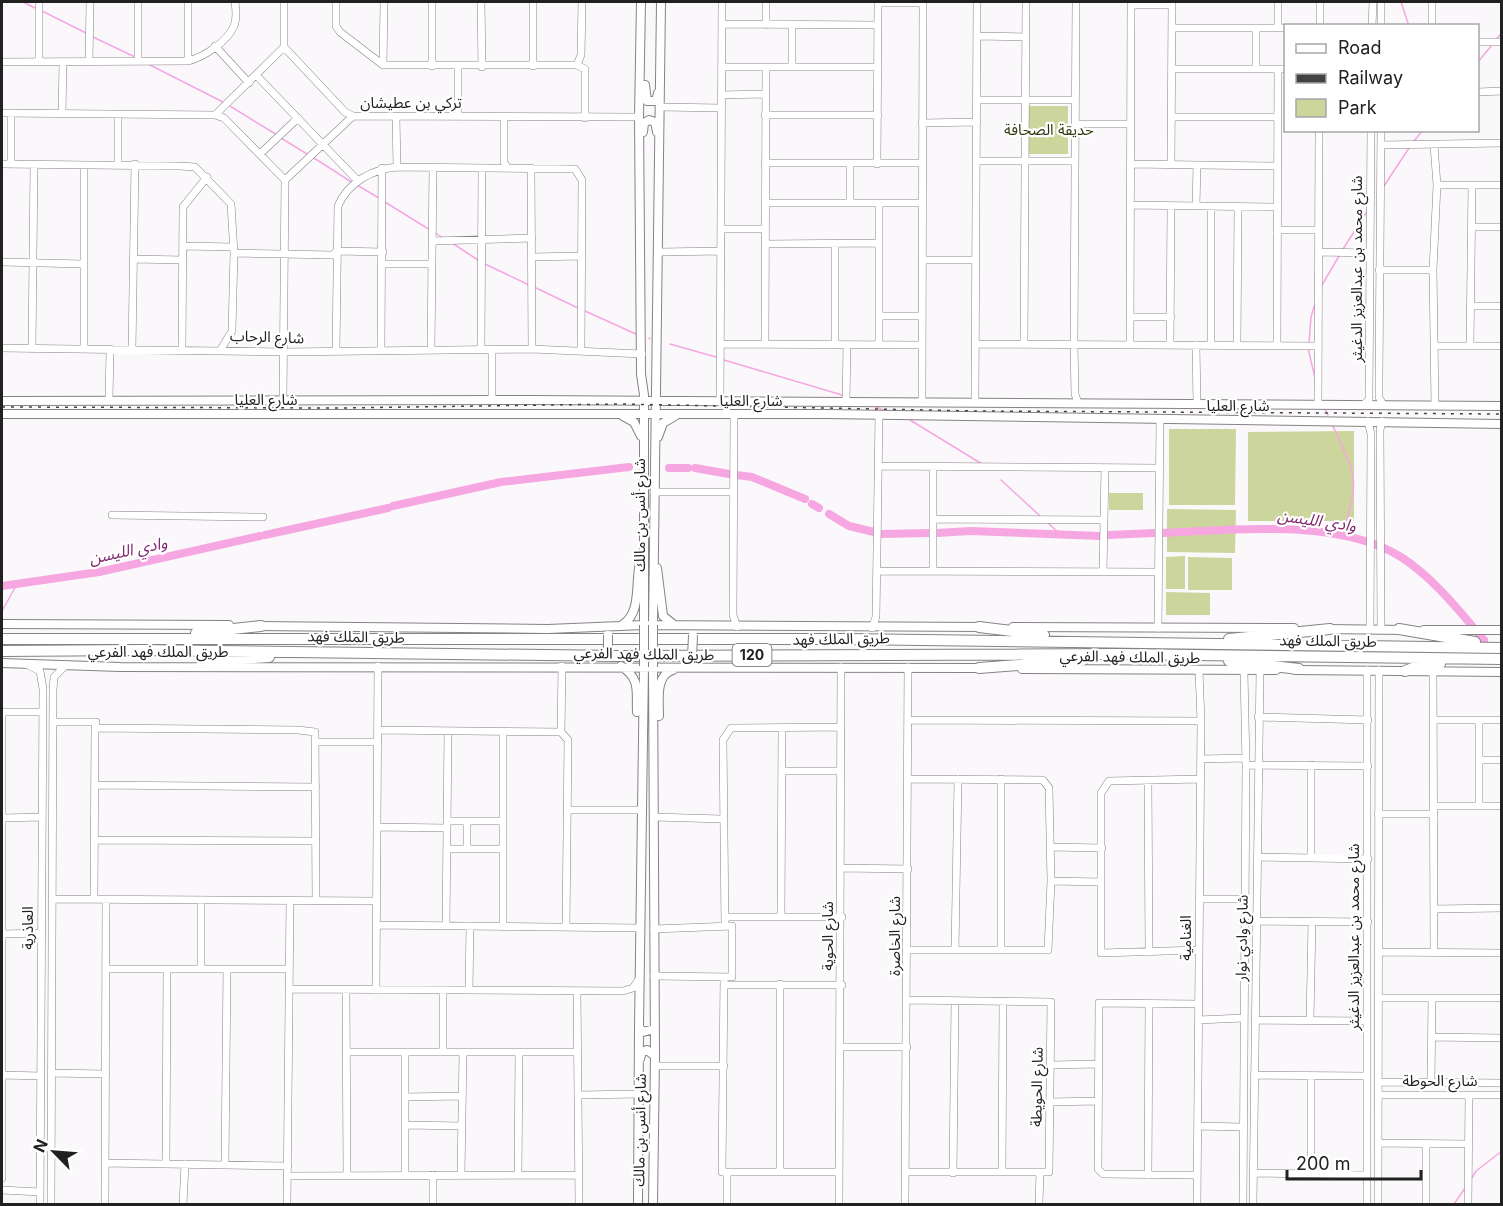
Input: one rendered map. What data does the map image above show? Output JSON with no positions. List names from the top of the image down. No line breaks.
{"streets":{"highway":["طريق الملك فهد","120"],"main road":["شارع العليا","شارع أنس بن مالك","طريق الملك فهد الفرعي"],"street":["تركي بن عطيشان","شارع محمد بن عبدالعزيز الدغيثر","شارع الرحاب","العاذرية","شارع الحوية","شارع الخاصرة","الغنامية","شارع وادي نوار","شارع الحوطة","شارع الحويطة"]},"crossings":[["شارع محمد بن عبدالعزيز الدغيثر","شارع العليا"],["شارع محمد بن عبدالعزيز الدغيثر","طريق الملك فهد الفرعي"],["شارع محمد بن عبدالعزيز الدغيثر","شارع الحوطة"],["شارع العليا","شارع أنس بن مالك"],["شارع أنس بن مالك","طريق الملك فهد الفرعي"],["طريق الملك فهد الفرعي","العاذرية"],["طريق الملك فهد الفرعي","شارع الحوية"],["طريق الملك فهد الفرعي","شارع الخاصرة"],["طريق الملك فهد الفرعي","الغنامية"],["طريق الملك فهد الفرعي","شارع وادي نوار"],["شارع الخاصرة","شارع الحويطة"]],"water":["وادي الليسن"],"parks":["حديقة الصحافة"],"legend":["Road","Railway","Park"],"scale_bar":"200 m","north":"top left"}
